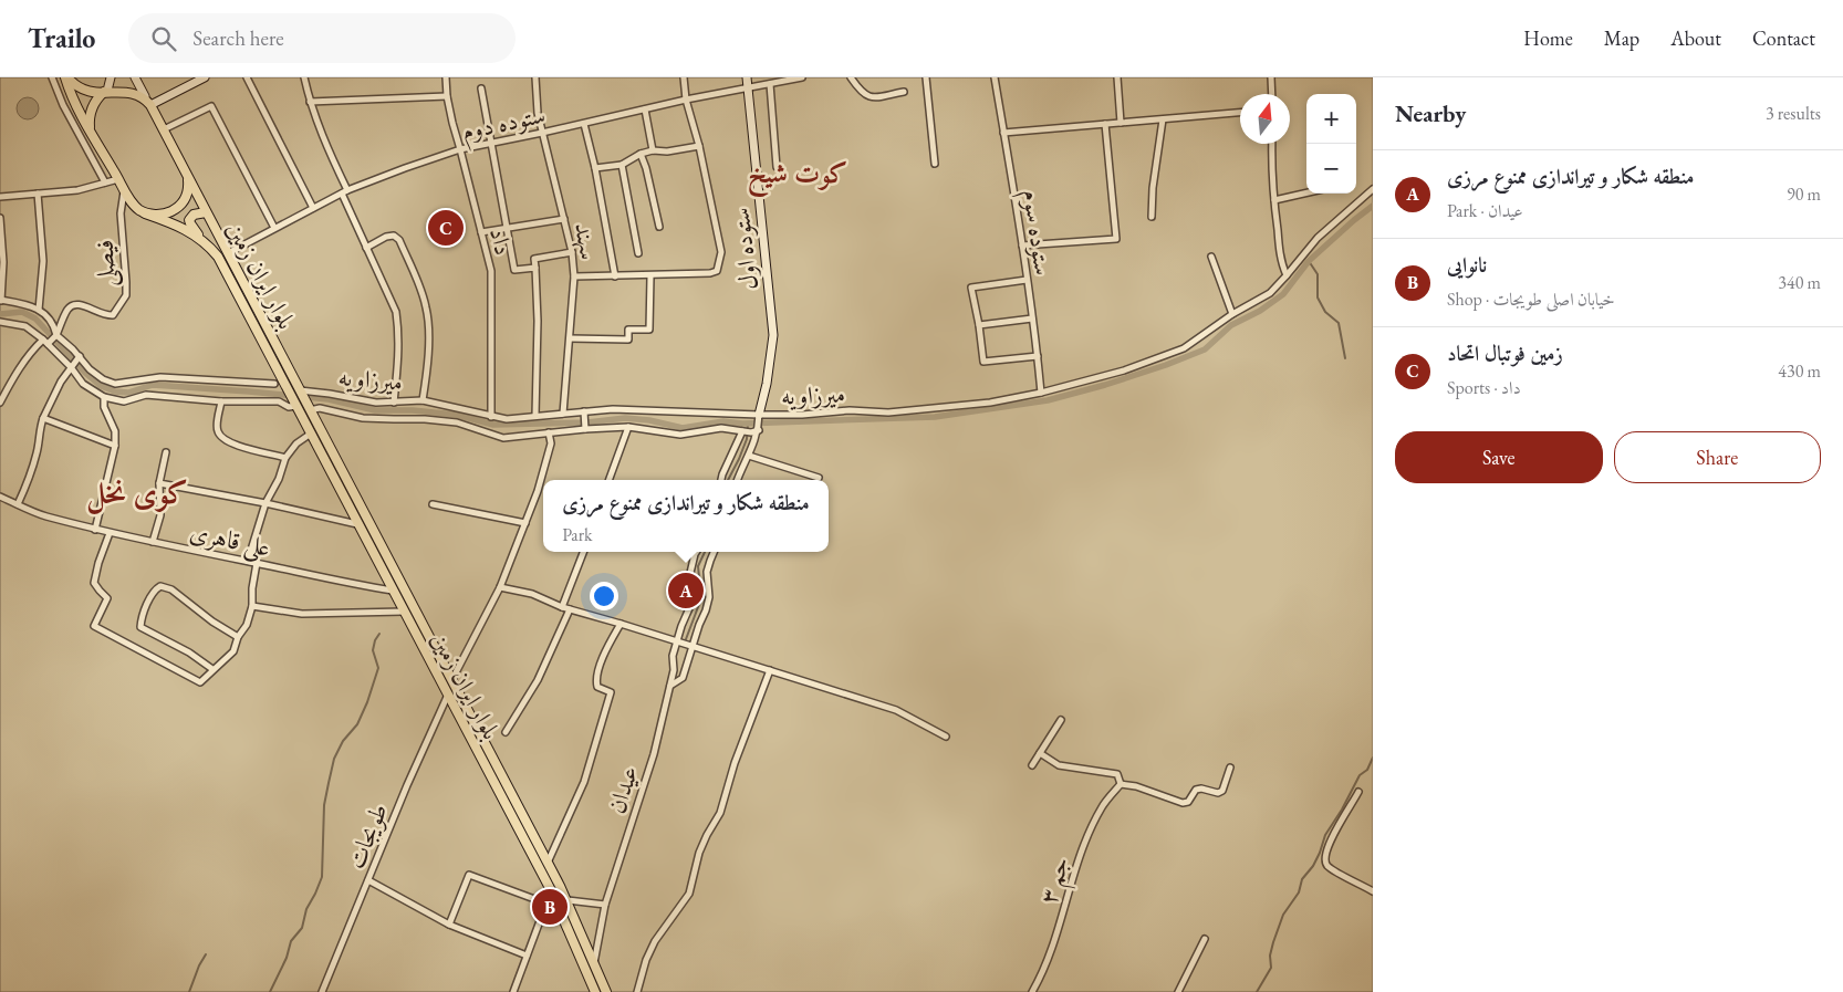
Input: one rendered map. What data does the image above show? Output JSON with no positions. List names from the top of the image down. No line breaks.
{"streets":{"main road":["بلوار ایران زمین"],"street":["ستوده دوم","ستوده سوم","داد","سهند","ستوده اول","فیصلی","میرزاویه","علی قاهری","عیدان","طویجات","جم ۳"]},"crossings":[["ستوده دوم","داد"],["ستوده دوم","سهند"],["ستوده دوم","ستوده اول"],["ستوده دوم","بلوار ایران زمین"],["ستوده سوم","میرزاویه"],["داد","میرزاویه"],["سهند","میرزاویه"],["ستوده اول","میرزاویه"],["بلوار ایران زمین","میرزاویه"],["بلوار ایران زمین","علی قاهری"],["بلوار ایران زمین","عیدان"],["بلوار ایران زمین","طویجات"]],"districts":["کوت شیخ","کوی نخل"],"north":"top","page":{"header":"Trailo","search":"Search here","nav":["Home","Map","About","Contact"],"heading":["Nearby","3 results"],"map_buttons":["+","−"],"list":[{"mark":"A","name":"منطقه شکار و تیراندازی ممنوع مرزی","note":"Park · عیدان","value":"90 m"},{"mark":"B","name":"نانوایی","note":"Shop · خیابان اصلی طویجات","value":"340 m"},{"mark":"C","name":"زمین فوتبال اتحاد","note":"Sports · داد","value":"430 m"}],"pins":["C","A","B"],"buttons":["Save","Share"],"popup":["منطقه شکار و تیراندازی ممنوع مرزی","Park"]}}
